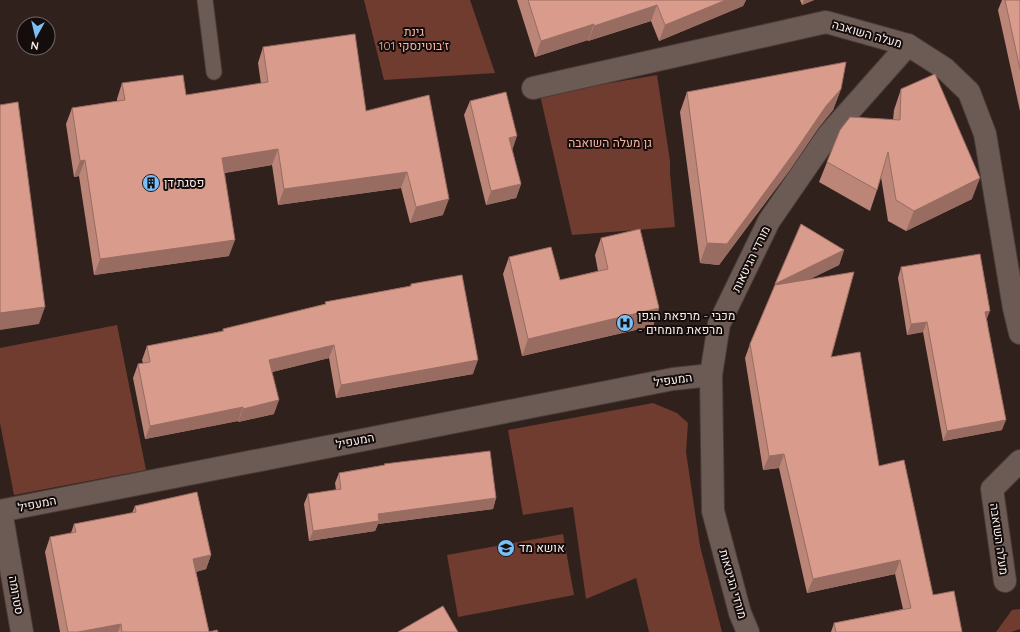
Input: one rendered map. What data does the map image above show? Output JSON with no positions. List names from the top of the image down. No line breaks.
{"streets":{"street":["מעלה השואבה","מורדי הגיטאות","המעפיל","סטרומה"]},"crossings":[["מעלה השואבה","מורדי הגיטאות"],["מורדי הגיטאות","המעפיל"],["המעפיל","סטרומה"]],"parks":["גינת ז'בוטינסקי 101","גן מעלה השואבה"],"places":{"building":["פסגת דן"],"hospital":["מכבי - מרפאת הגפן - מרפאת מומחים"],"school or university":["אושא מד"]},"north":"bottom"}
